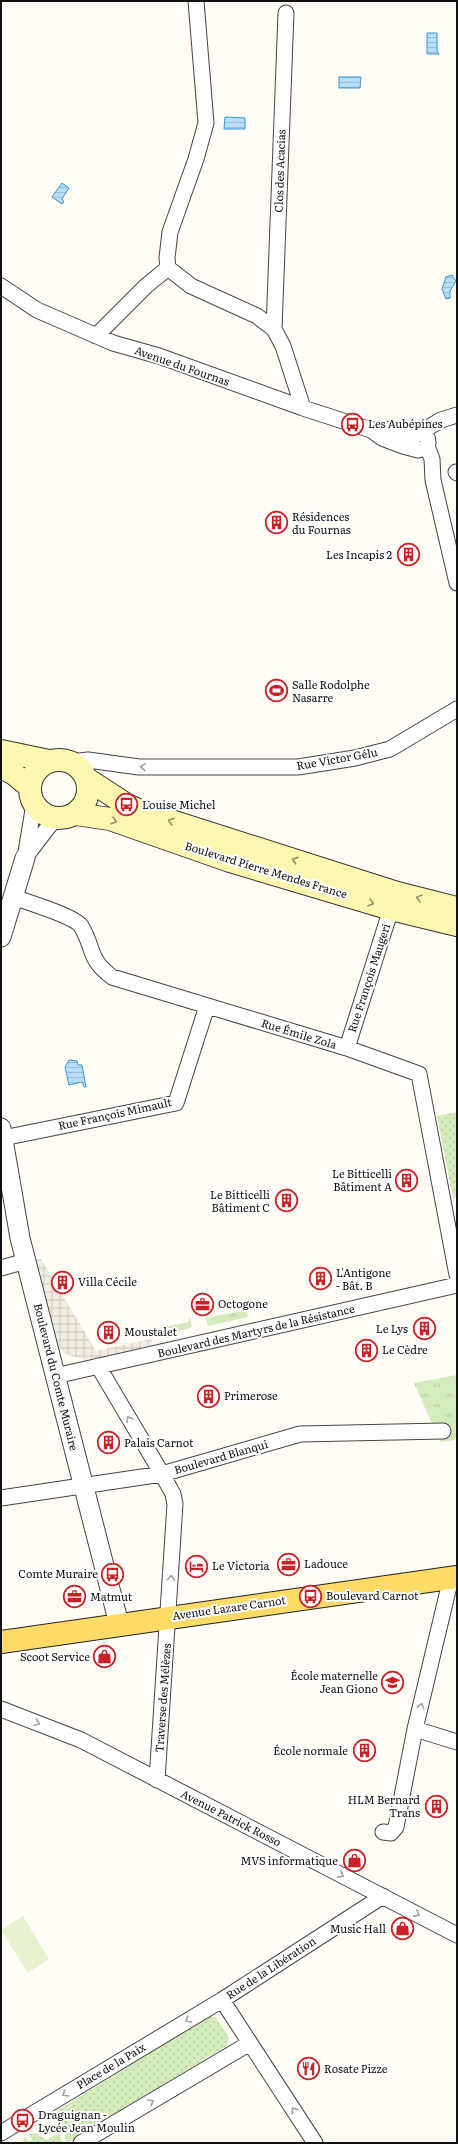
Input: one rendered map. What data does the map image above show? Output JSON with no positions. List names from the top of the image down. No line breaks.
{"streets":{"main road":["Boulevard Pierre Mendes France","Avenue Lazare Carnot"],"street":["Clos des Acacias","Avenue du Fournas","Rue Victor Gélu","Rue François Maugeri","Rue Émile Zola","Rue François Mimault","Boulevard des Martyrs de la Résistance","Boulevard du Comte Muraire","Boulevard Blanqui","Traverse des Mélèzes","Avenue Patrick Rosso","Rue de la Libération","Place de la Paix"]},"crossings":[["Rue Victor Gélu","Boulevard Pierre Mendes France"],["Boulevard Pierre Mendes France","Rue François Maugeri"],["Rue François Maugeri","Rue Émile Zola"],["Rue Émile Zola","Rue François Mimault"],["Rue François Mimault","Boulevard du Comte Muraire"],["Boulevard des Martyrs de la Résistance","Boulevard du Comte Muraire"],["Boulevard des Martyrs de la Résistance","Traverse des Mélèzes"],["Boulevard du Comte Muraire","Boulevard Blanqui"],["Boulevard du Comte Muraire","Avenue Lazare Carnot"],["Boulevard Blanqui","Traverse des Mélèzes"],["Avenue Lazare Carnot","Traverse des Mélèzes"],["Traverse des Mélèzes","Avenue Patrick Rosso"],["Avenue Patrick Rosso","Rue de la Libération"],["Rue de la Libération","Place de la Paix"]],"one_way":["Rue Victor Gélu","Traverse des Mélèzes","Avenue Patrick Rosso"],"places":{"bus stop":["Les Aubépines","Louise Michel","Comte Muraire","Boulevard Carnot","Draguignan - Lycée Jean Moulin"],"building":["Résidences du Fournas","Les Incapis 2","Le Bitticelli Bâtiment A","Le Bitticelli Bâtiment C","L'Antigone - Bât. B","Villa Cécile","Le Lys","Moustalet","Le Cèdre","Primerose","Palais Carnot","École normale","HLM Bernard Trans"],"sports":["Salle Rodolphe Nasarre"],"office":["Octogone","Ladouce","Matmut"],"hotel":["Le Victoria"],"shop":["Scoot Service","MVS informatique","Music Hall"],"school or university":["École maternelle Jean Giono"],"restaurant":["Rosate Pizze"]}}
